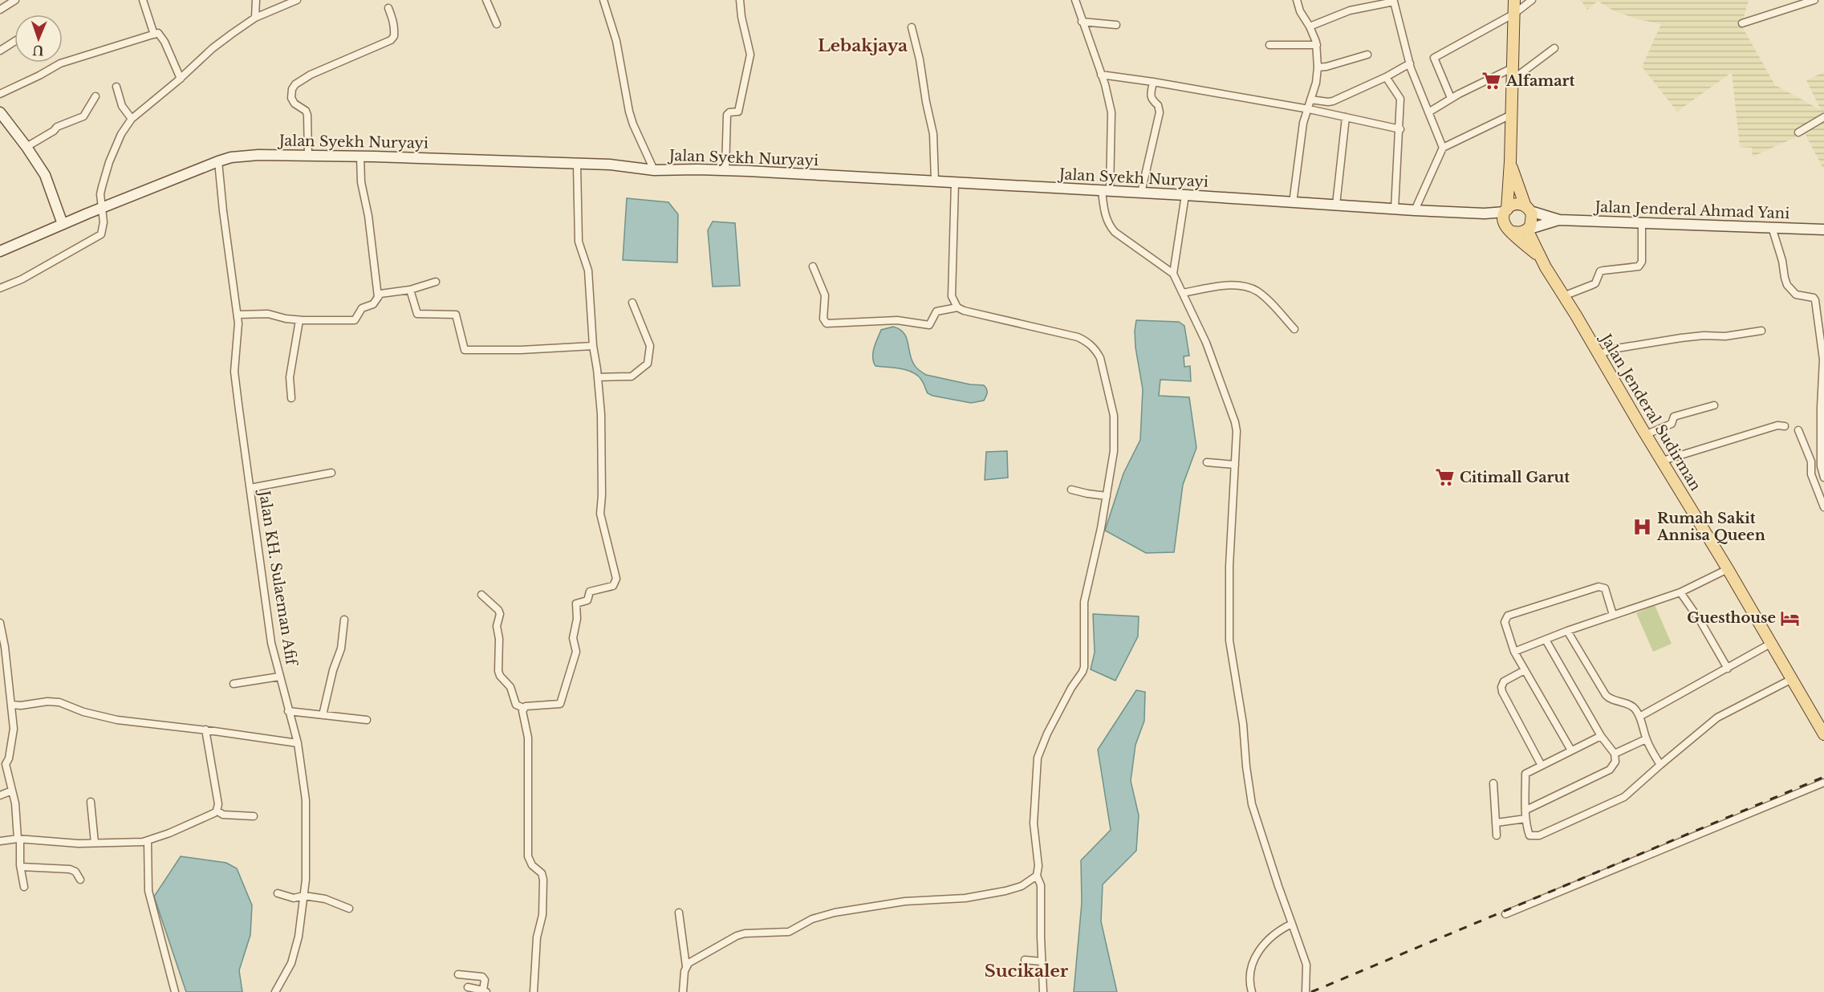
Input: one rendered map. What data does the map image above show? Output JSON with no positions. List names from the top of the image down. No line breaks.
{"streets":{"main road":["Jalan Syekh Nuryayi","Jalan Jenderal Ahmad Yani","Jalan Jenderal Sudirman"],"street":["Jalan KH. Sulaeman Afif"]},"crossings":[["Jalan Syekh Nuryayi","Jalan Jenderal Ahmad Yani"],["Jalan Syekh Nuryayi","Jalan Jenderal Sudirman"],["Jalan Syekh Nuryayi","Jalan KH. Sulaeman Afif"],["Jalan Jenderal Ahmad Yani","Jalan Jenderal Sudirman"]],"districts":["Lebakjaya","Sucikaler"],"places":{"supermarket":["Alfamart","Citimall Garut"],"hospital":["Rumah Sakit Annisa Queen"],"hotel":["Guesthouse"]},"north":"bottom"}
